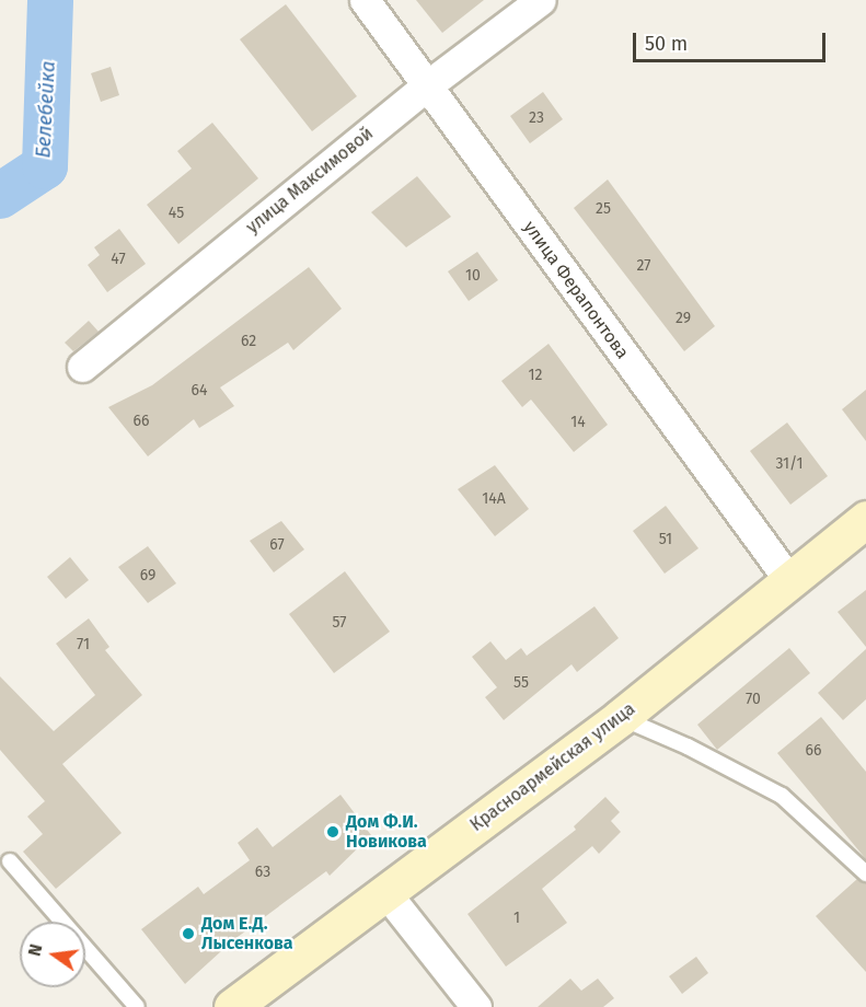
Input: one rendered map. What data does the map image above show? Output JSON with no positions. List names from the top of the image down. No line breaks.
{"streets":{"main road":["Красноармейская улица"],"street":["улица Максимовой","улица Ферапонтова"]},"crossings":[["улица Максимовой","улица Ферапонтова"],["улица Ферапонтова","Красноармейская улица"]],"water":["Белебейка"],"places":["Дом Ф.И. Новикова","Дом Е.Д. Лысенкова"],"house_numbers":["23","25","45","47","27","10","29","62","12","64","66","14","31/1","14А","51","67","69","57","71","55","70","66","63","1"],"scale_bar":"50 m","north":"left"}
